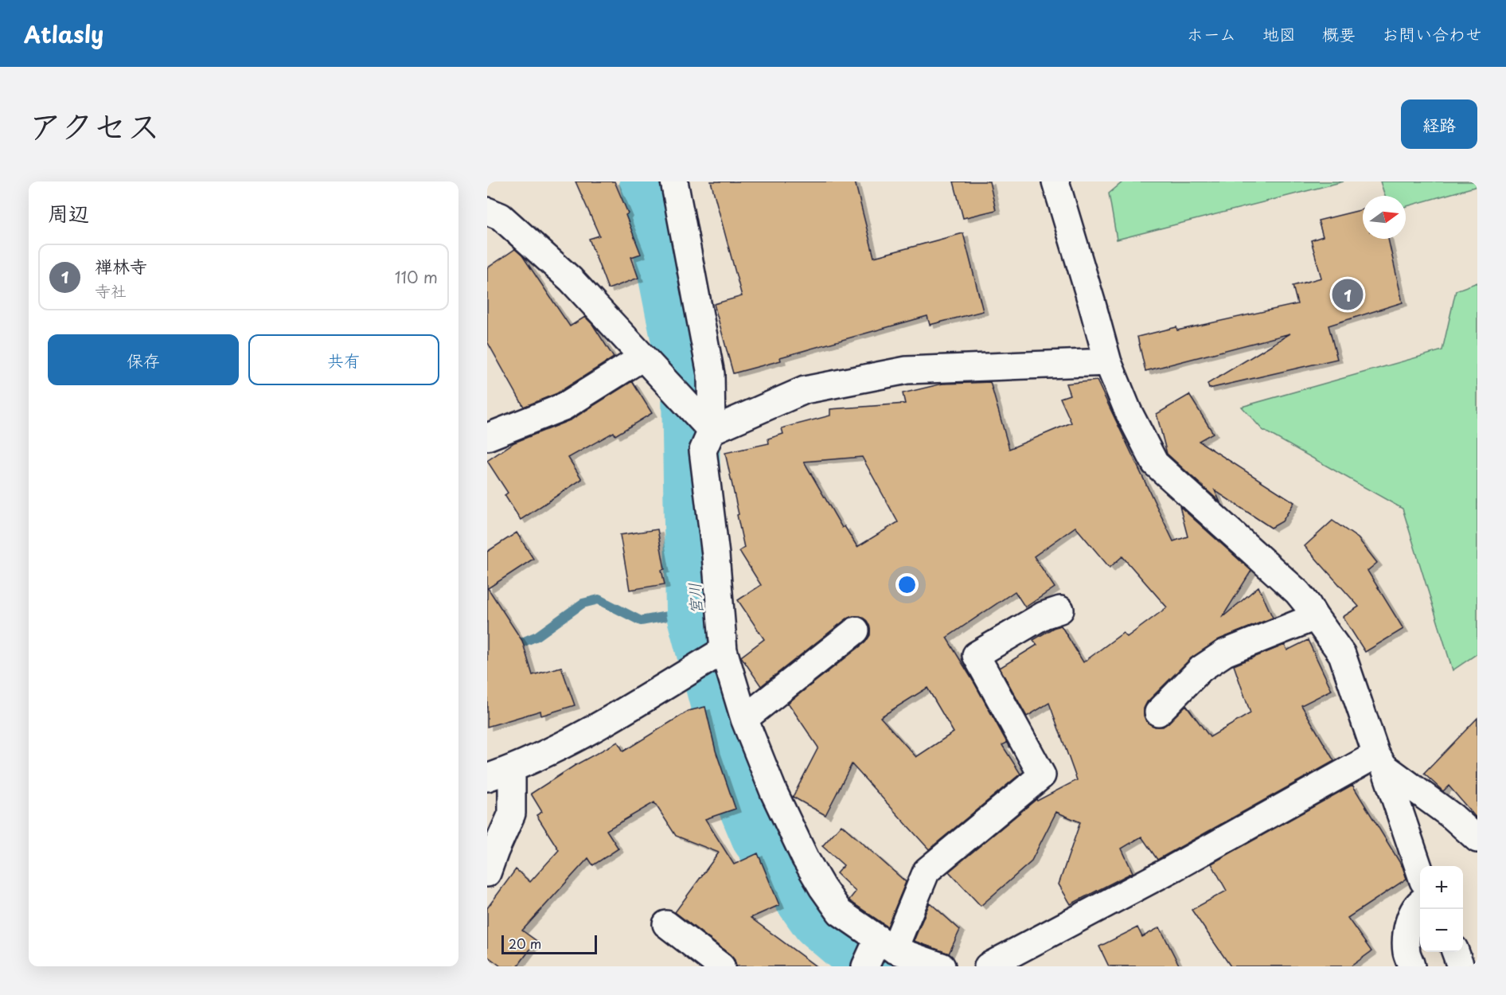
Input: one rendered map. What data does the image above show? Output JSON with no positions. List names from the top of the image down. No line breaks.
{"water":["宮川"],"scale_bar":"20 m","north":"right","page":{"header":"Atlasly","nav":["ホーム","地図","概要","お問い合わせ"],"title":"アクセス","buttons":["経路",["保存","共有"]],"heading":"周辺","list":[{"mark":"1","name":"禅林寺","note":"寺社","value":"110 m"}],"pins":"1","map_buttons":["+","−"],"scale":"20 m"}}
